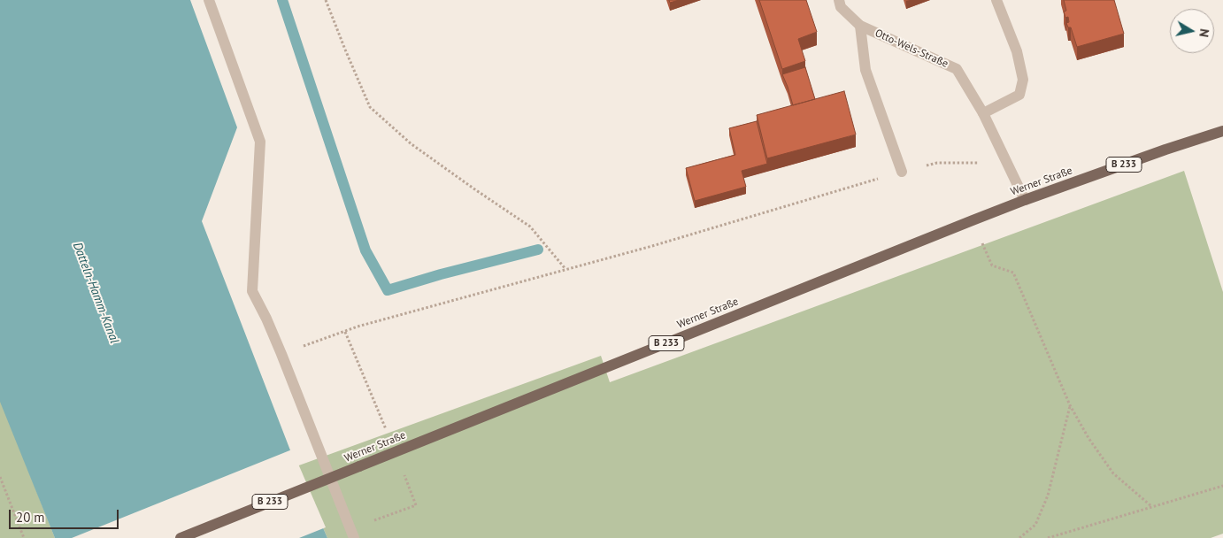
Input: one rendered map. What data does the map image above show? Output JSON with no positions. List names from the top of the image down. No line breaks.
{"streets":{"main road":["B 233","Werner Straße"],"street":["Otto-Wels-Straße"]},"crossings":[["Otto-Wels-Straße","Werner Straße"]],"water":["Datteln-Hamm-Kanal"],"scale_bar":"20 m","north":"right"}
